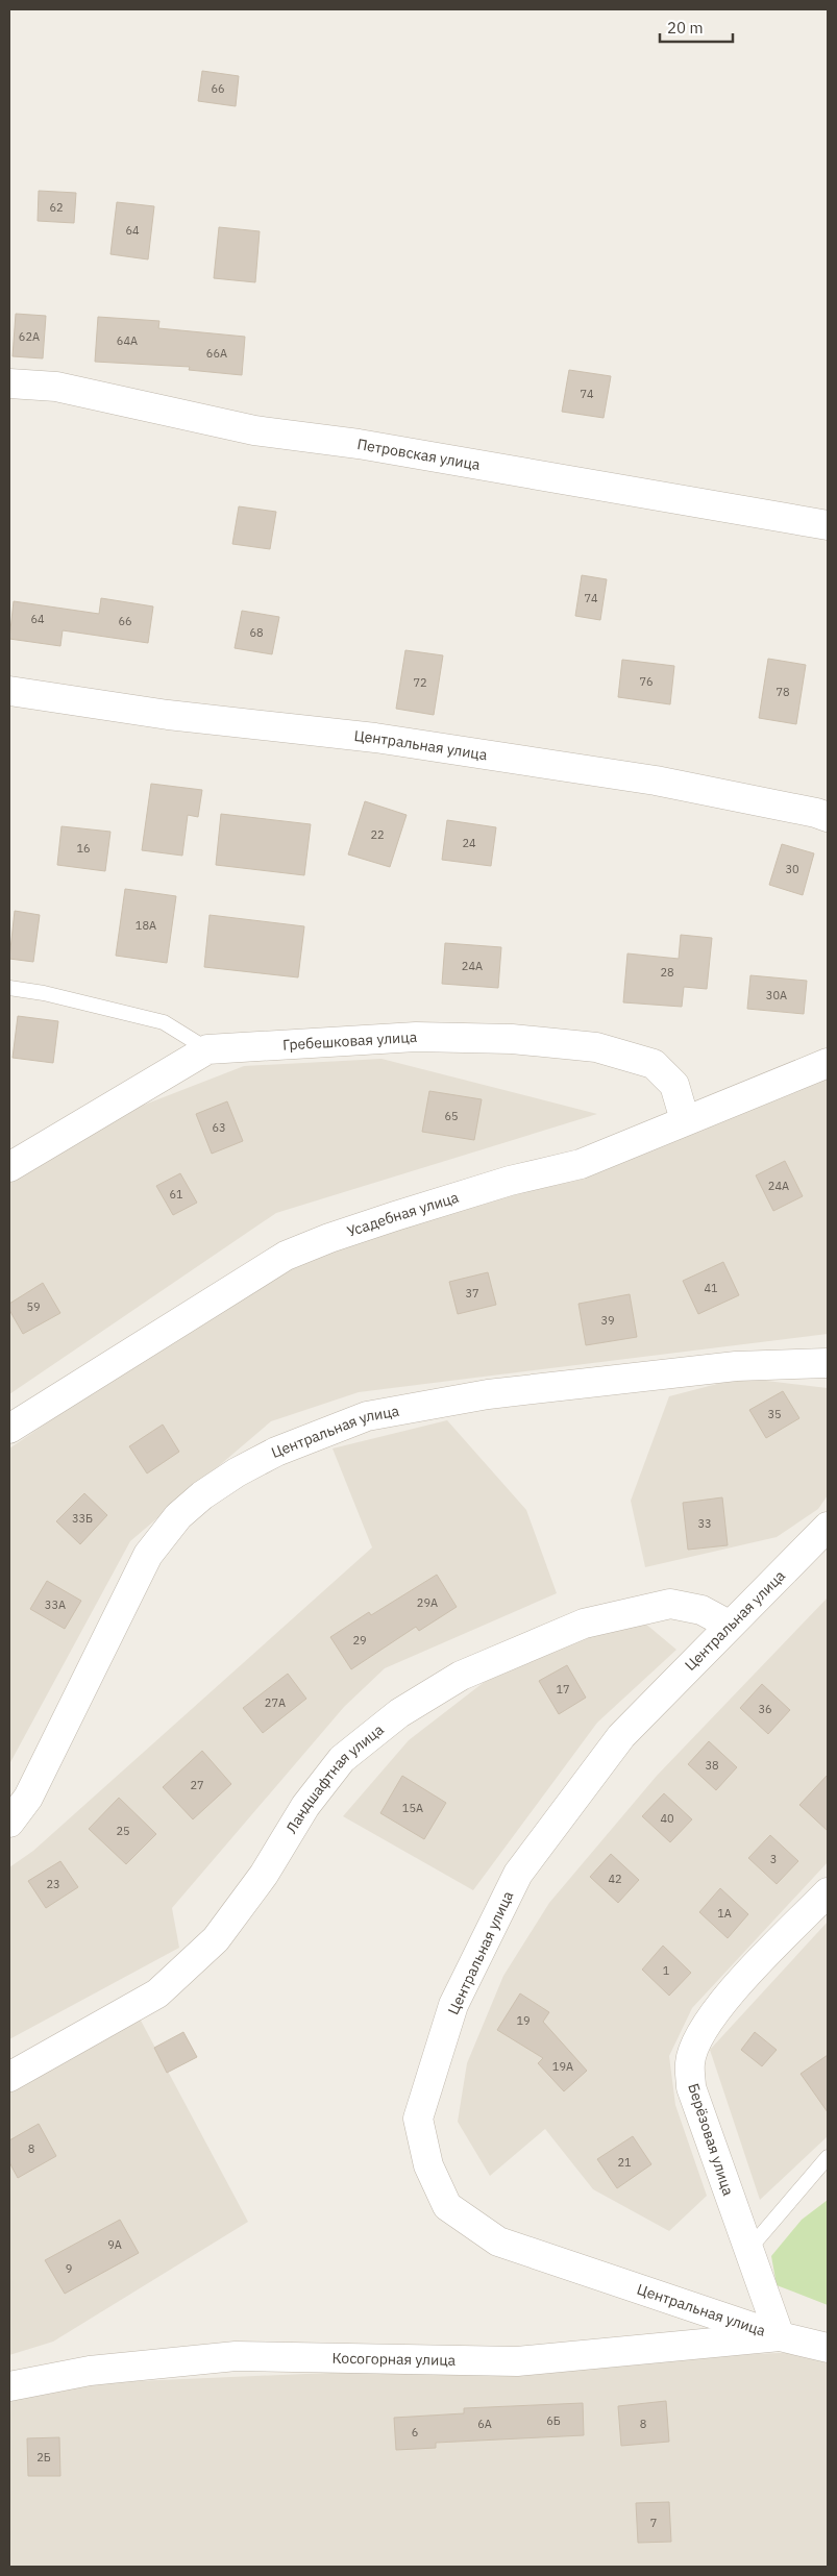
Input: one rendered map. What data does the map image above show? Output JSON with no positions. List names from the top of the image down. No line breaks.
{"streets":{"street":["Петровская улица","Центральная улица","Гребешковая улица","Усадебная улица","Ландшафтная улица","Берёзовая улица","Косогорная улица"]},"crossings":[["Центральная улица","Ландшафтная улица"],["Центральная улица","Берёзовая улица"],["Центральная улица","Косогорная улица"],["Гребешковая улица","Усадебная улица"],["Берёзовая улица","Косогорная улица"]],"house_numbers":["66","62","64","62А","64А","66А","74","74","64","66","68","76","72","78","22","24","16","30","18А","24А","28","30А","65","63","24А","61","41","37","59","39","35","33Б","33","29А","33А","29","17","27А","36","38","27","15А","40","25","3","42","23","1А","1","19","19А","8","21","9А","9","6Б","6А","8","6","2Б","7"],"scale_bar":"20 m"}
